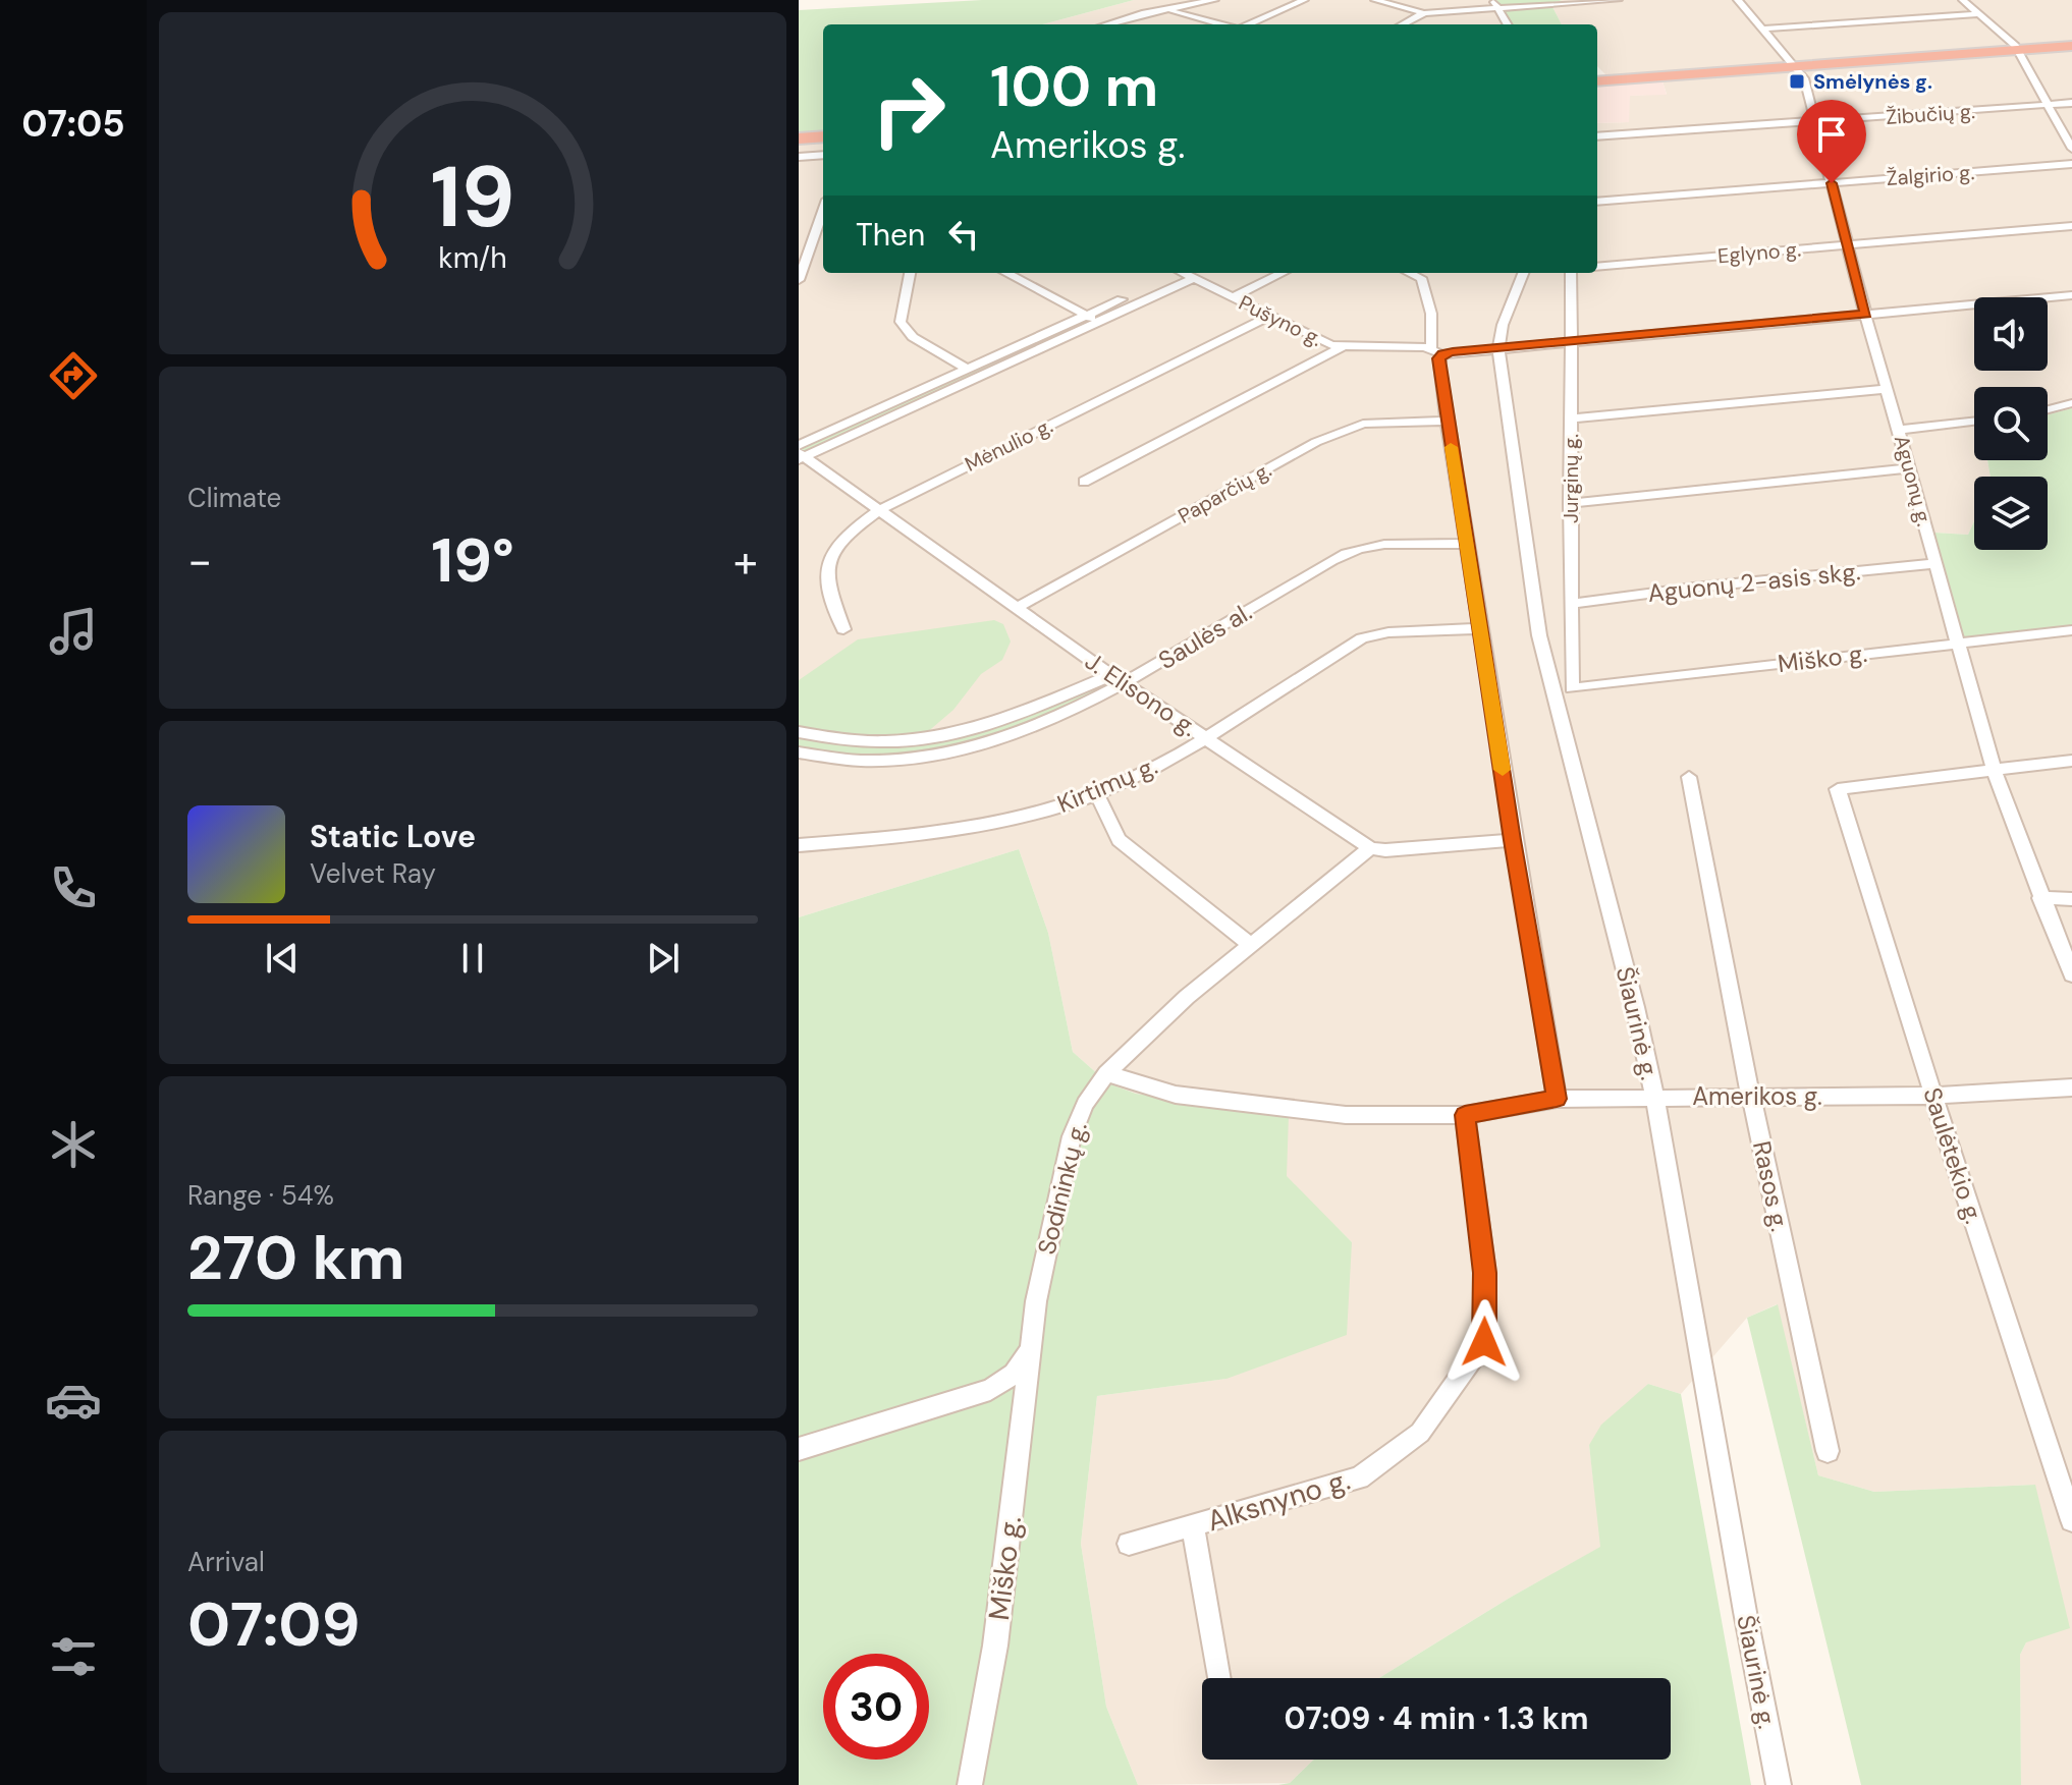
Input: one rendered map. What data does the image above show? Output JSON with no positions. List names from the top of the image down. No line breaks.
{"streets":{"street":["Žibučių g.","Žalgirio g.","Eglyno g.","Pušyno g.","Mėnulio g.","Jurginų g.","Aguonų g.","Paparčių g.","Aguonų 2-asis skg.","Saulės al.","Miško g.","J. Elisono g.","Kirtimų g.","Šiaurinė g.","Amerikos g.","Saulėtekio g.","Rasos g.","Sodininkų g.","Alksnyno g."]},"crossings":[["Žibučių g.","Aguonų g."],["Žalgirio g.","Aguonų g."],["Eglyno g.","Aguonų g."],["Pušyno g.","Mėnulio g."],["Pušyno g.","Jurginų g."],["Pušyno g.","Aguonų g."],["Pušyno g.","Šiaurinė g."],["Mėnulio g.","J. Elisono g."],["Jurginų g.","Aguonų 2-asis skg."],["Jurginų g.","Miško g."],["Aguonų g.","Aguonų 2-asis skg."],["Aguonų g.","Miško g."],["Aguonų g.","Saulėtekio g."],["Paparčių g.","J. Elisono g."],["Saulės al.","J. Elisono g."],["Miško g.","Sodininkų g."],["J. Elisono g.","Kirtimų g."],["J. Elisono g.","Sodininkų g."],["Šiaurinė g.","Amerikos g."],["Amerikos g.","Saulėtekio g."],["Amerikos g.","Rasos g."],["Amerikos g.","Sodininkų g."],["Amerikos g.","Alksnyno g."]],"places":{"transit":["Smėlynės g."]},"page":{"tabs":"07:05","turn":["100 m","Amerikos g."],"then":"Then","tile":["Climate",["Range · 54%","270 km"],["Arrival","07:09"]],"heat":["−","19°","+"],"song":["Static Love","Velvet Ray"],"limit":"30","trip":"07:09 · 4 min · 1.3 km","gauge":["19","km/h"]}}
